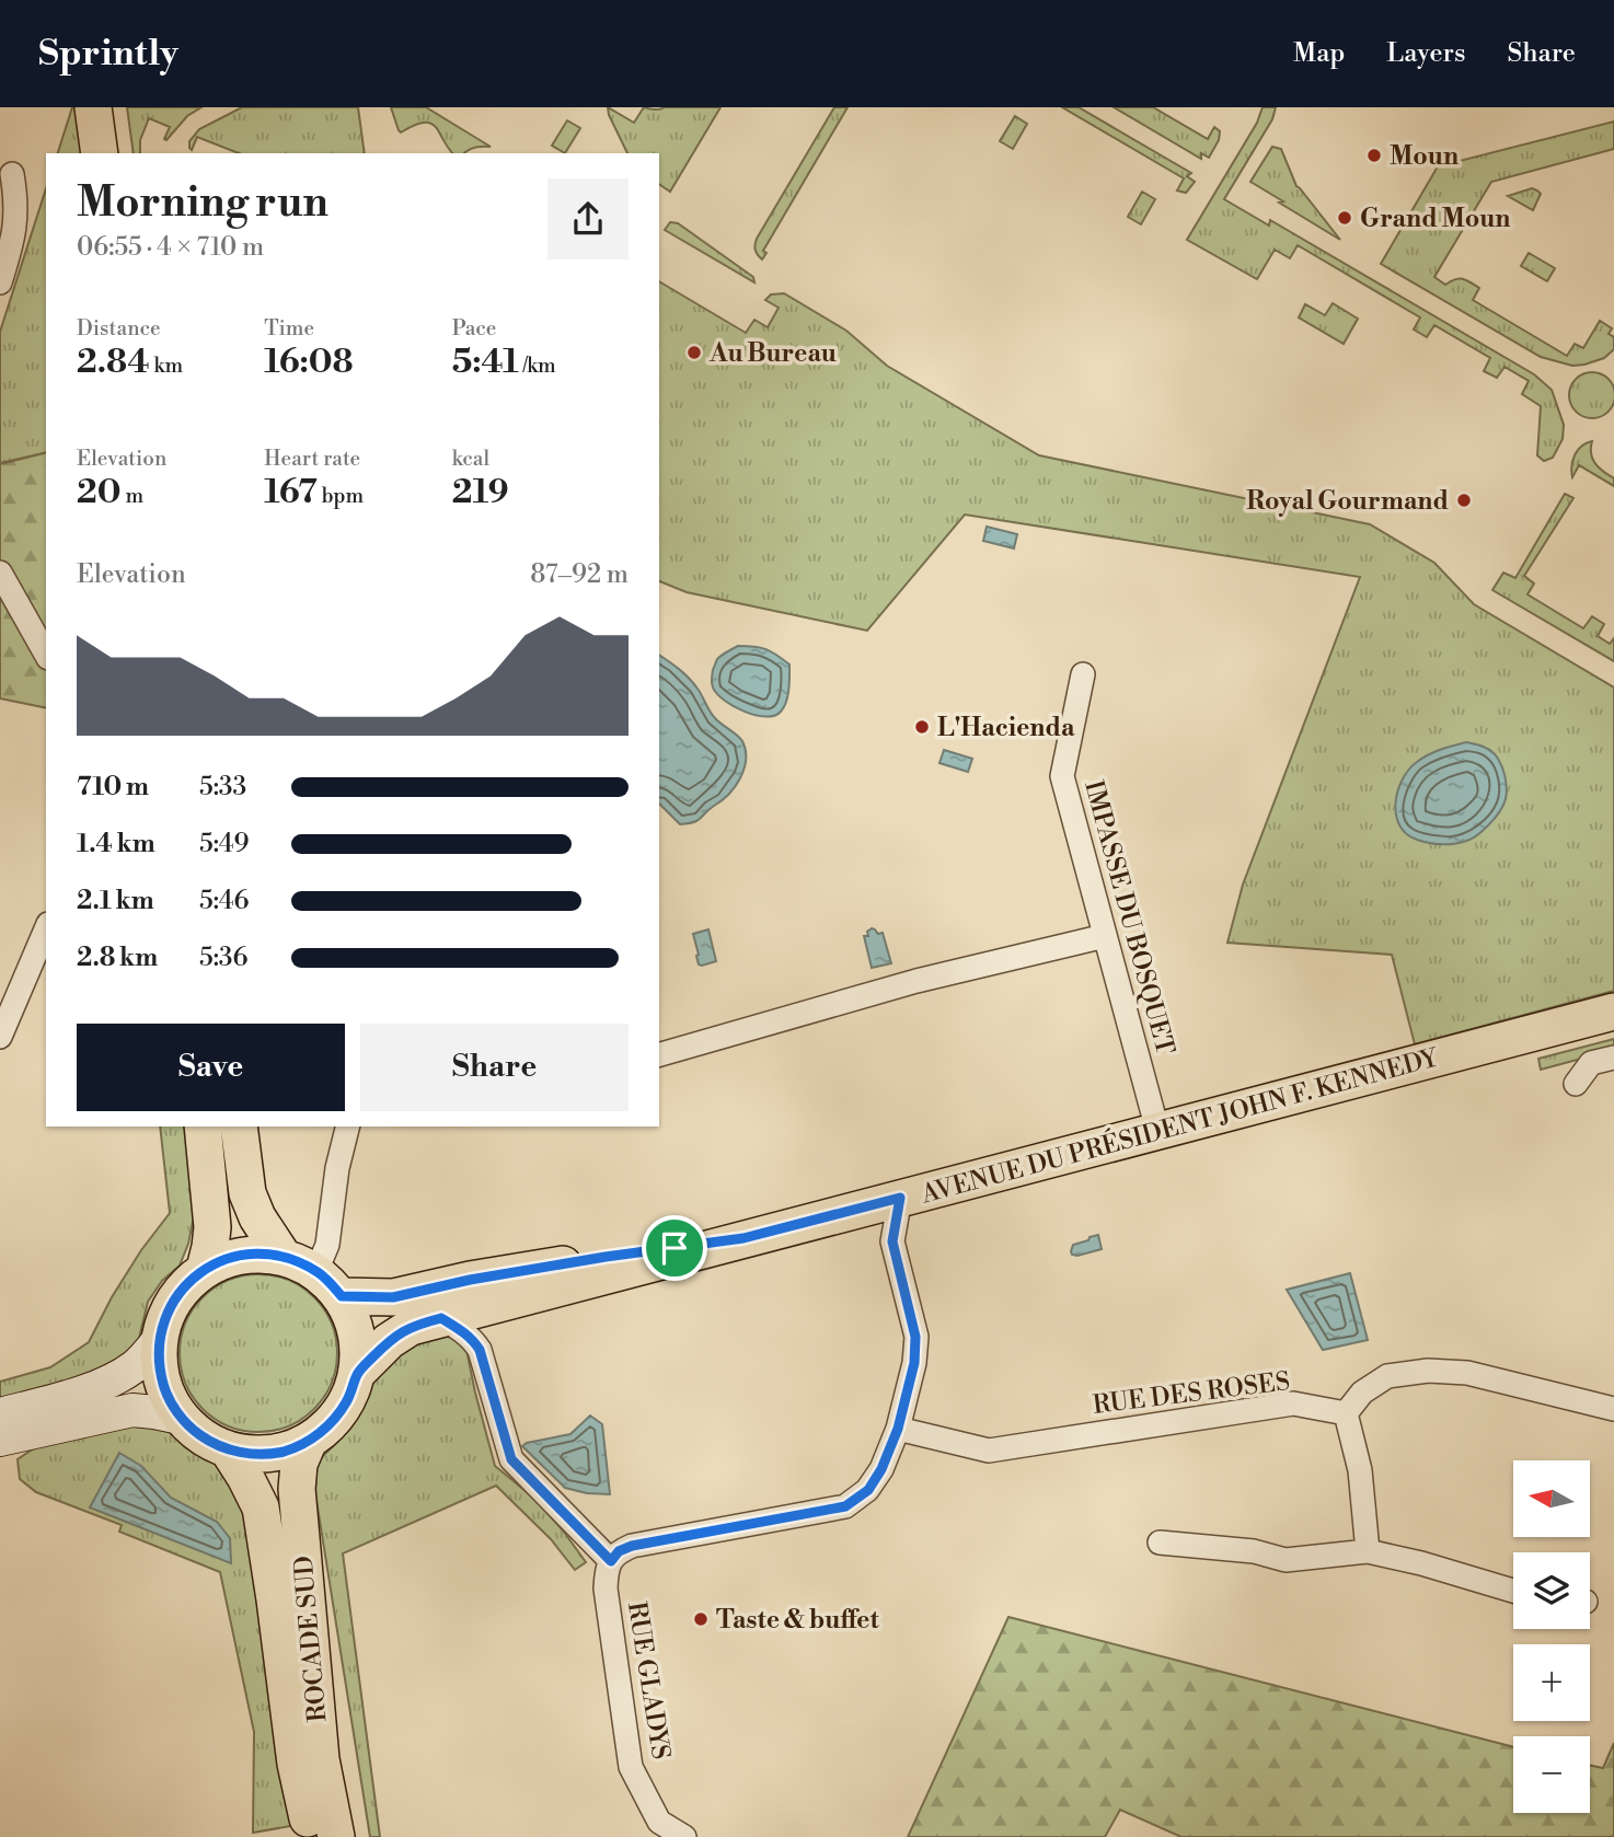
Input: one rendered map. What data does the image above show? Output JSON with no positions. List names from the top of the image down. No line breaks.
{"streets":{"main road":["AVENUE DU PRÉSIDENT JOHN F. KENNEDY","ROCADE SUD"],"street":["IMPASSE DU BOSQUET","RUE DES ROSES","RUE GLADYS"]},"crossings":[["IMPASSE DU BOSQUET","AVENUE DU PRÉSIDENT JOHN F. KENNEDY"],["AVENUE DU PRÉSIDENT JOHN F. KENNEDY","ROCADE SUD"]],"places":["Moun","Grand Moun","Au Bureau","Royal Gourmand","L'Hacienda","Taste & buffet"],"north":"left","page":{"header":"Sprintly","nav":["Map","Layers","Share"],"heading":["Morning run","06:55 · 4 × 710 m"],"stats":[["Distance","2.84 km"],["Time","16:08"],["Pace","5:41 /km"],["Elevation","20 m"],["Heart rate","167 bpm"],["kcal","219"]],"chart":["Elevation","87–92 m"],"list":[{"name":"710 m","note":"5:33"},{"name":"1.4 km","note":"5:49"},{"name":"2.1 km","note":"5:46"},{"name":"2.8 km","note":"5:36"}],"buttons":["Save","Share"],"map_buttons":["+","−"]}}
